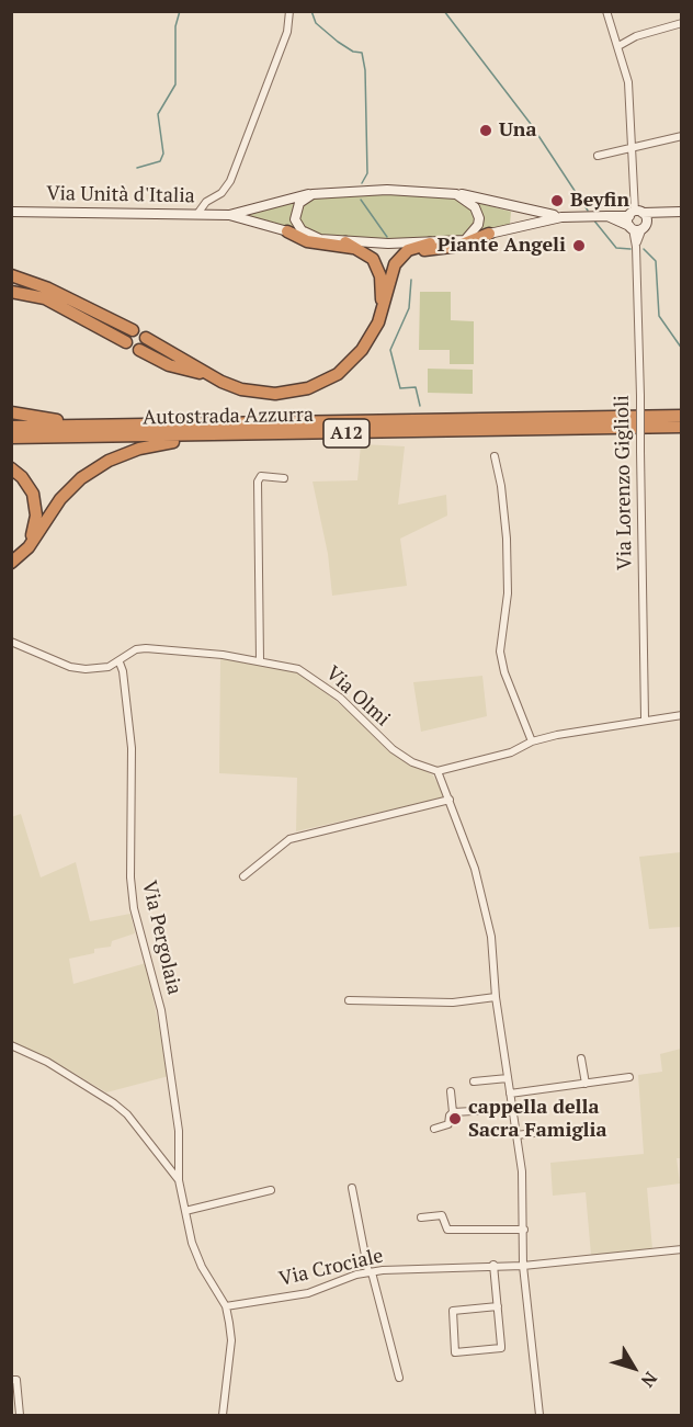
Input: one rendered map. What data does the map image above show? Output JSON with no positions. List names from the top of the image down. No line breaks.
{"streets":{"highway":["Autostrada Azzurra","A12"],"main road":["Via Unità d'Italia"],"street":["Via Lorenzo Giglioli","Via Olmi","Via Pergolaia","Via Crociale"]},"crossings":[["Via Olmi","Via Pergolaia"]],"places":["Una","Beyfin","Piante Angeli","cappella della Sacra Famiglia"],"north":"bottom right"}
